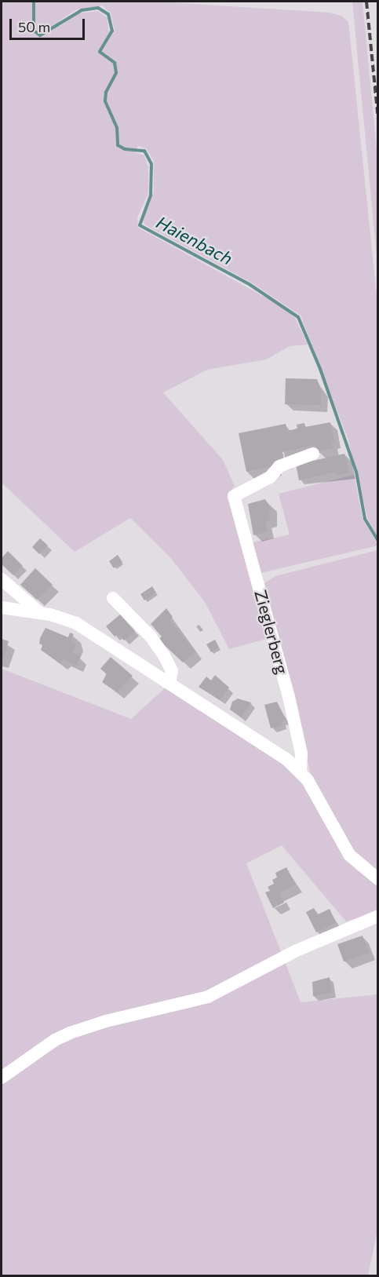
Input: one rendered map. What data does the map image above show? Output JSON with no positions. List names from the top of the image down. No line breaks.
{"streets":{"street":["Zieglerberg"]},"water":["Haienbach"],"scale_bar":"50 m"}
